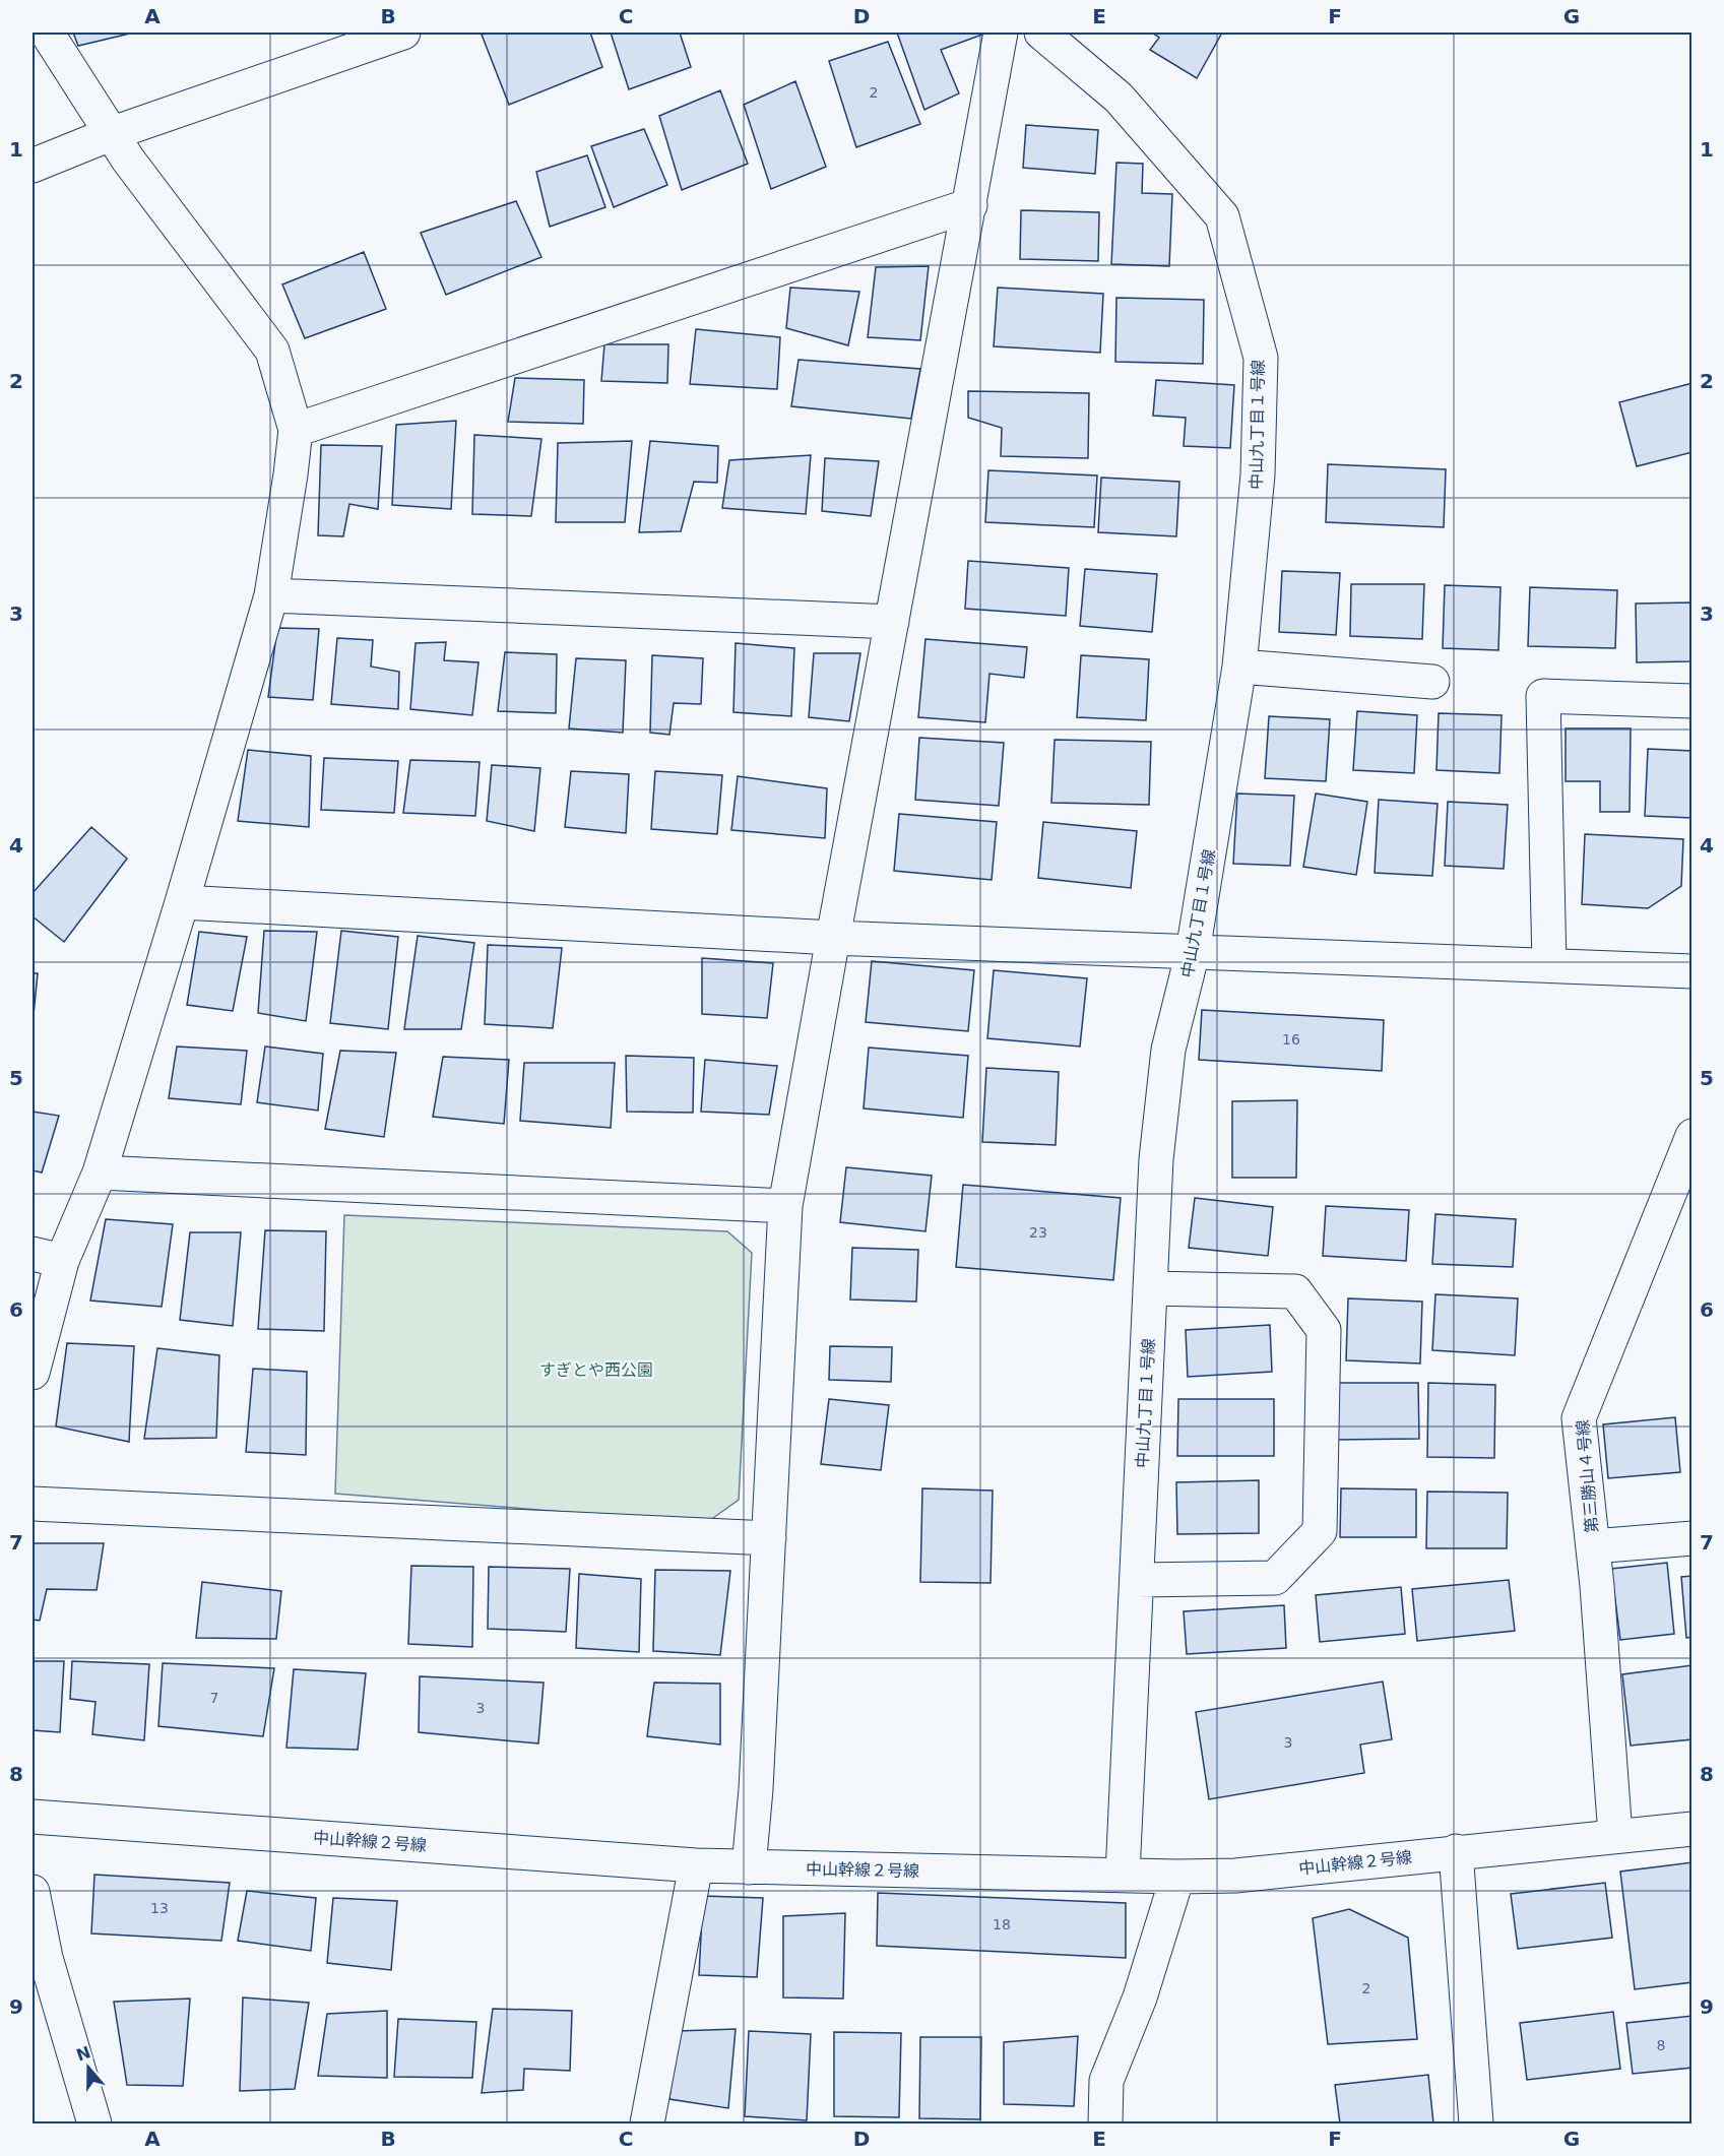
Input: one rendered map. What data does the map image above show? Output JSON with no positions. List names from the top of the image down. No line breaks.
{"streets":{"street":["中山九丁目１号線","第三勝山４号線","中山幹線２号線"]},"crossings":[["中山九丁目１号線","中山幹線２号線"],["第三勝山４号線","中山幹線２号線"]],"parks":["すぎとや西公園"],"house_numbers":["2","16","23","7","3","3","13","18","2","8"],"north":"top","grid":{"columns":["A","B","C","D","E","F","G"],"rows":["1","2","3","4","5","6","7","8","9"]}}
